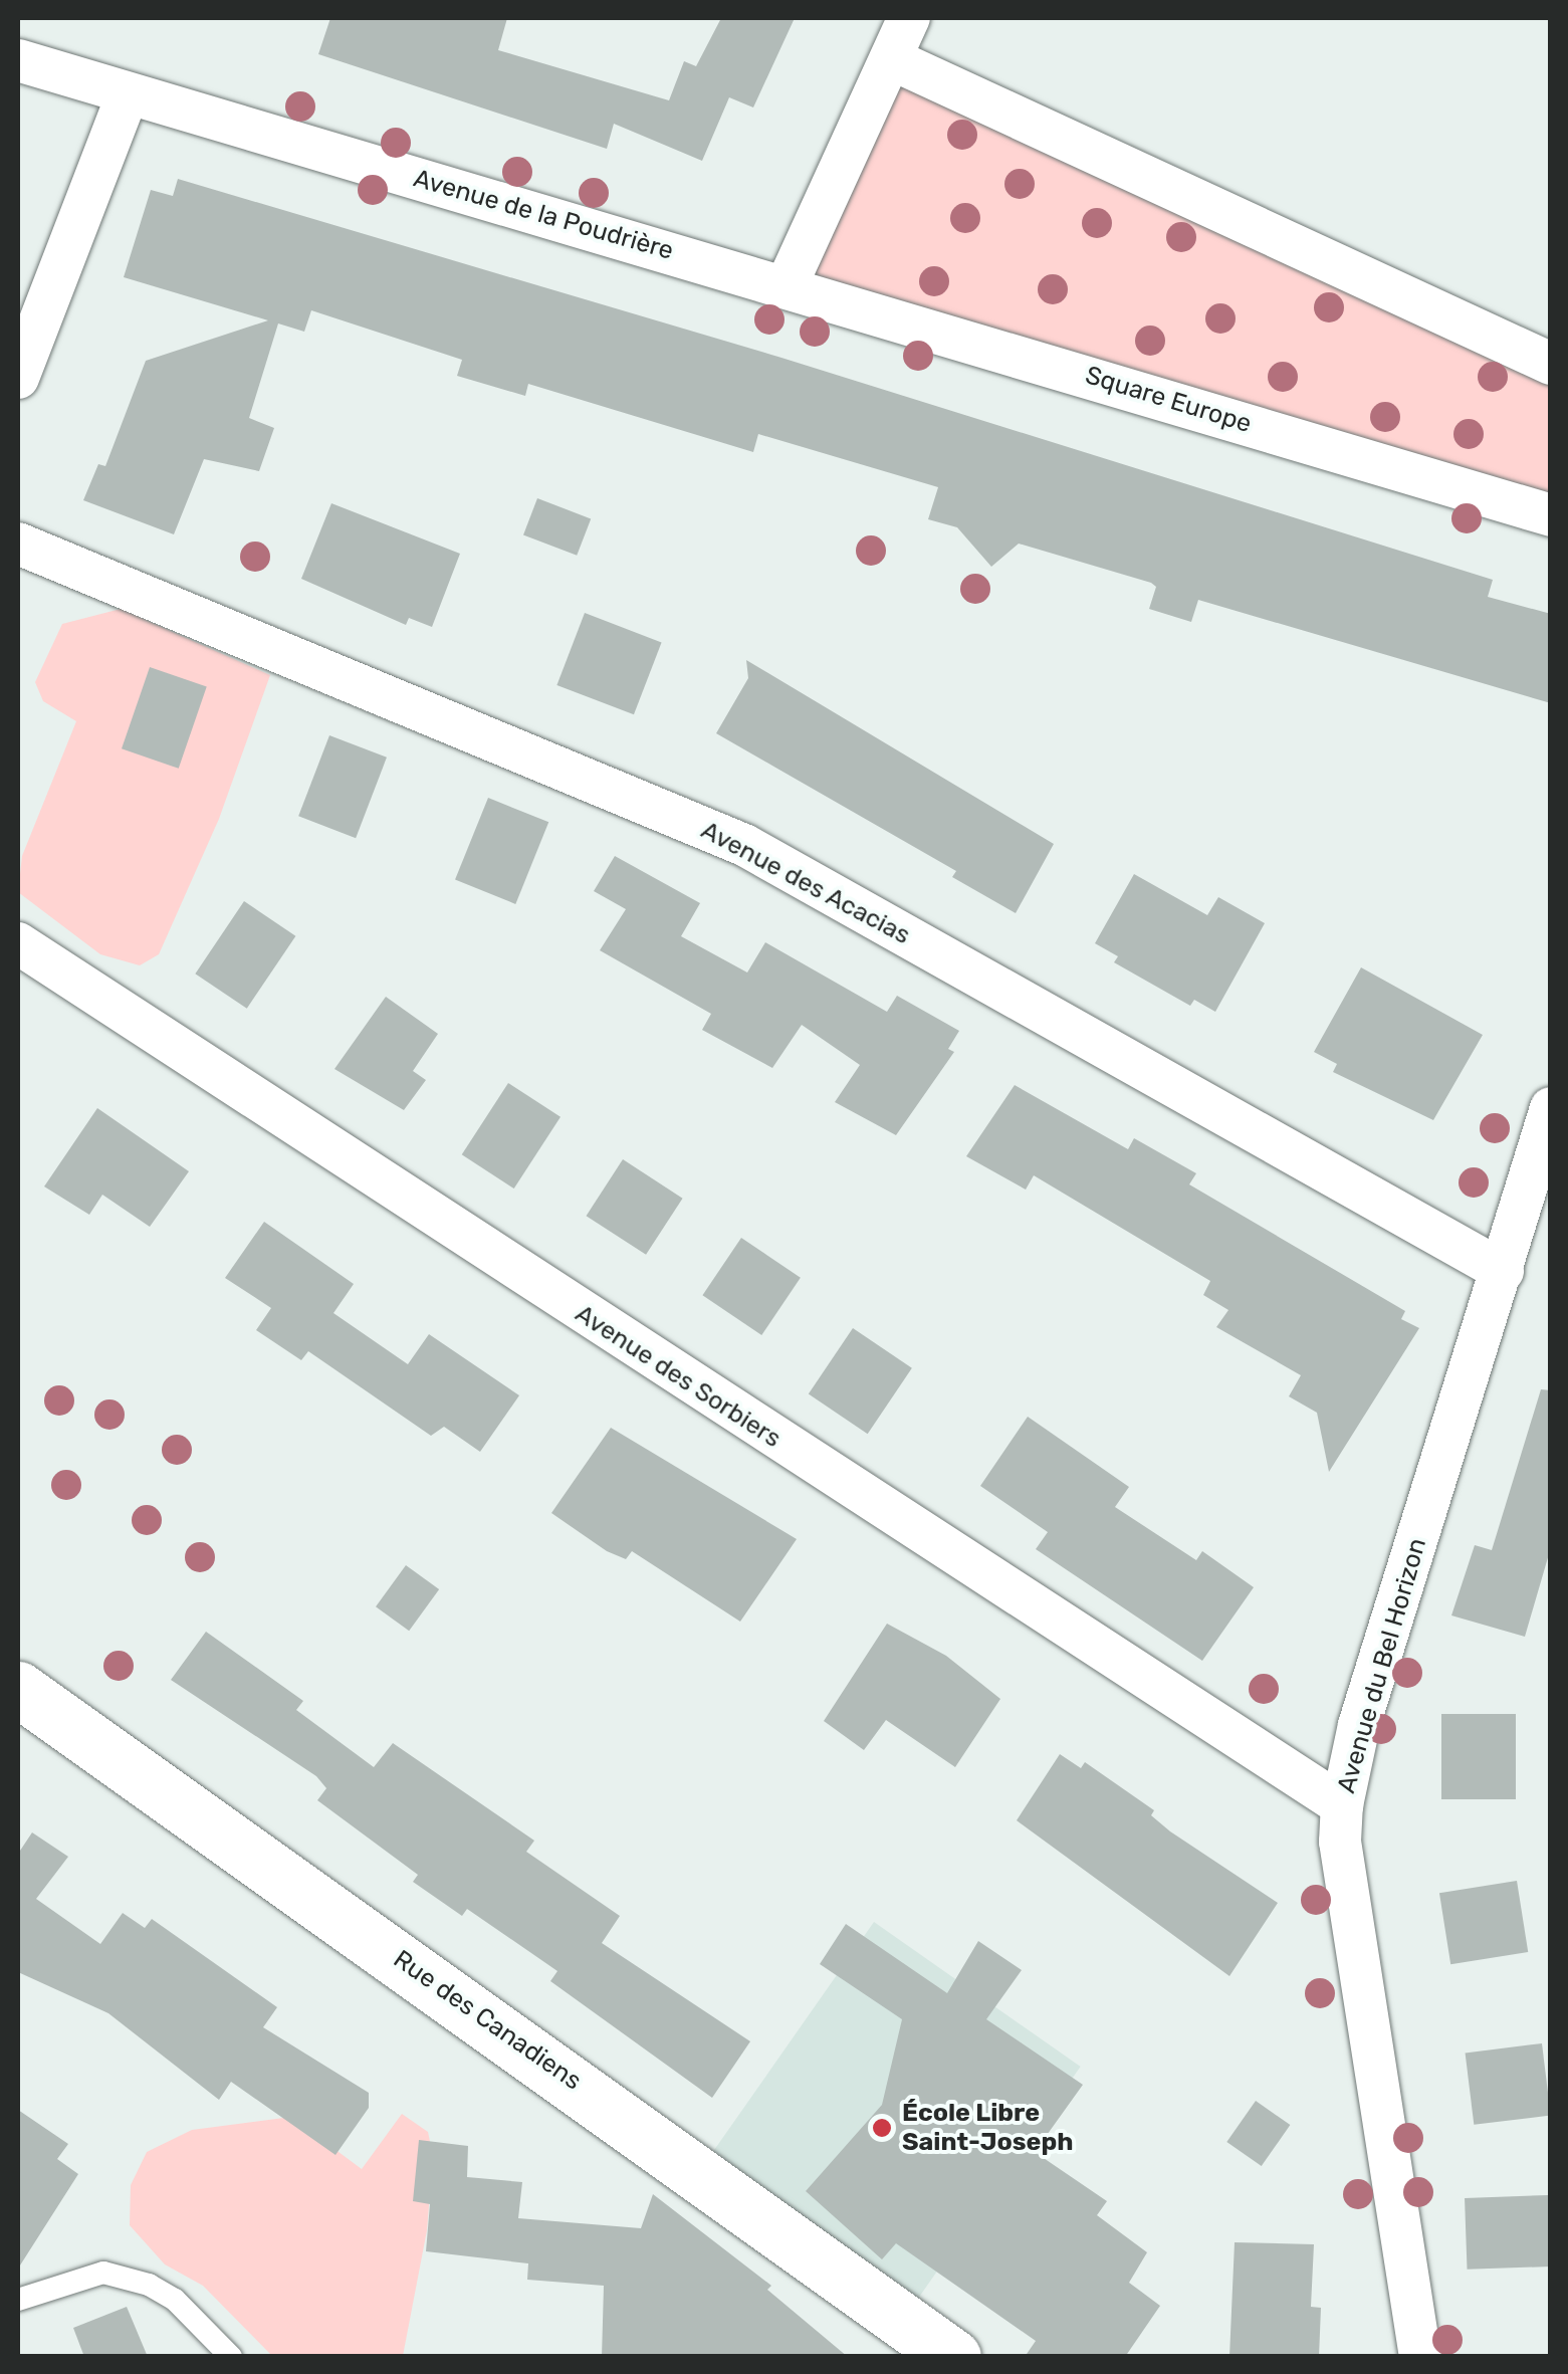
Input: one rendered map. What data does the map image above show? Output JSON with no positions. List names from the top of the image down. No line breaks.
{"streets":{"street":["Avenue de la Poudrière","Square Europe","Avenue des Acacias","Avenue des Sorbiers","Avenue du Bel Horizon","Rue des Canadiens"]},"crossings":[["Avenue de la Poudrière","Square Europe"],["Avenue des Acacias","Avenue du Bel Horizon"],["Avenue des Sorbiers","Avenue du Bel Horizon"]],"places":["École Libre Saint-Joseph"]}
